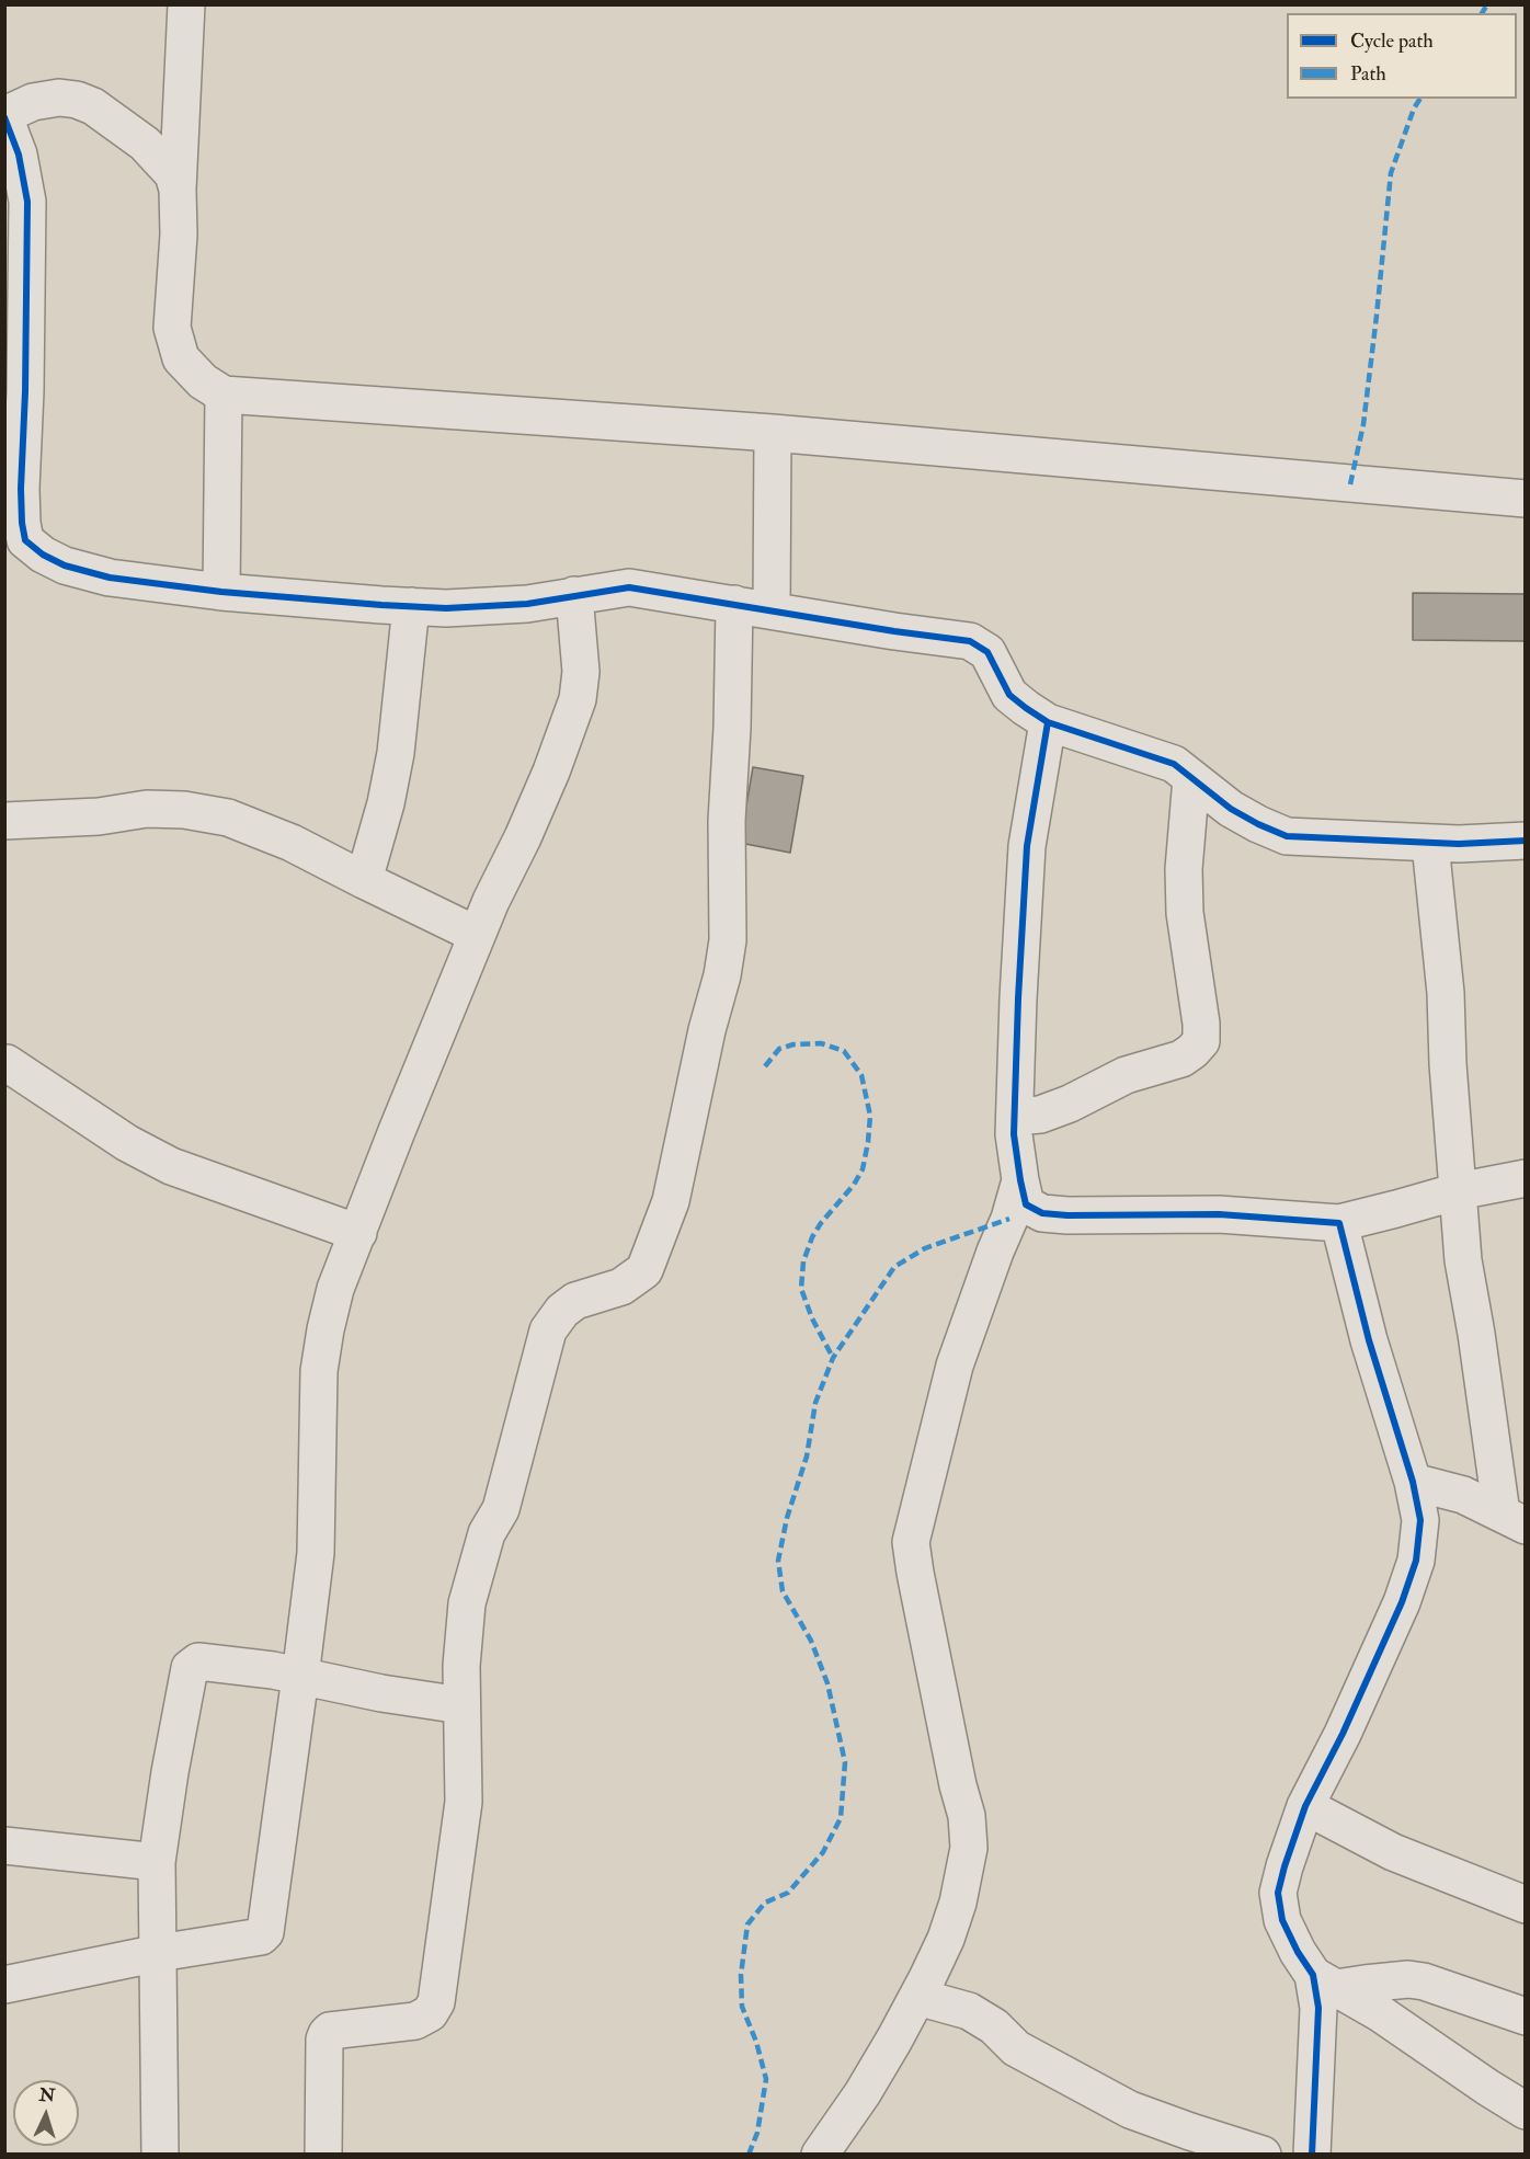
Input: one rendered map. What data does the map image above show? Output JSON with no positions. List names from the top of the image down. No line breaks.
{"legend":["Cycle path","Path"],"north":"top"}
